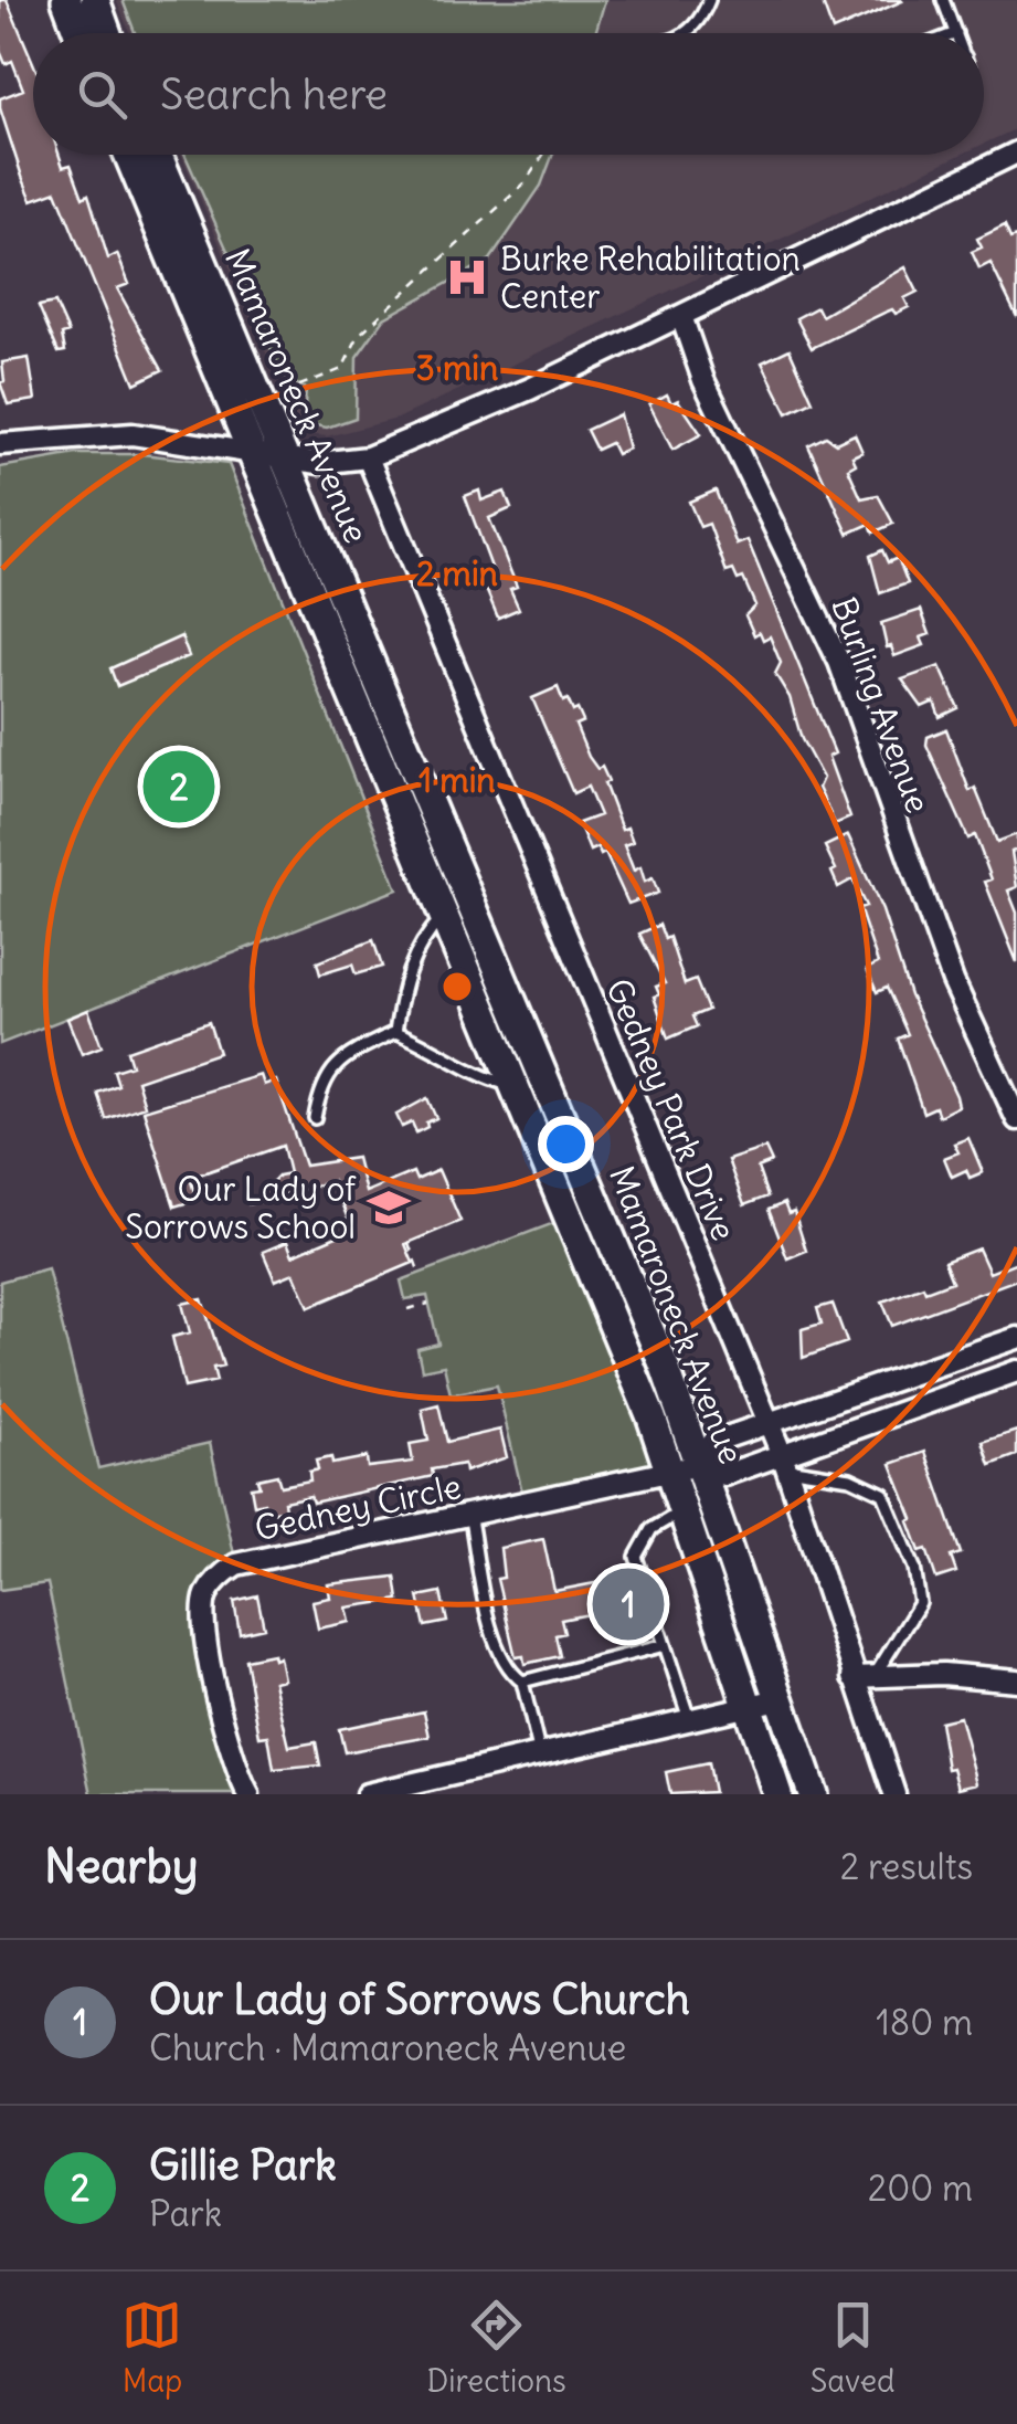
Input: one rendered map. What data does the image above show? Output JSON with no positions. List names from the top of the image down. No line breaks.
{"streets":{"main road":["Mamaroneck Avenue"],"street":["Burling Avenue","Gedney Park Drive","Gedney Circle"]},"crossings":[["Mamaroneck Avenue","Gedney Circle"]],"places":{"hospital":["Burke Rehabilitation Center"],"school or university":["Our Lady of Sorrows School"]},"page":{"search":"Search here","pins":["2","1"],"heading":["Nearby","2 results"],"list":[{"mark":"1","name":"Our Lady of Sorrows Church","note":"Church · Mamaroneck Avenue","value":"180 m"},{"mark":"2","name":"Gillie Park","note":"Park","value":"200 m"}],"nav":["Map","Directions","Saved"]},"rings":["3 min","2 min","1 min"]}
